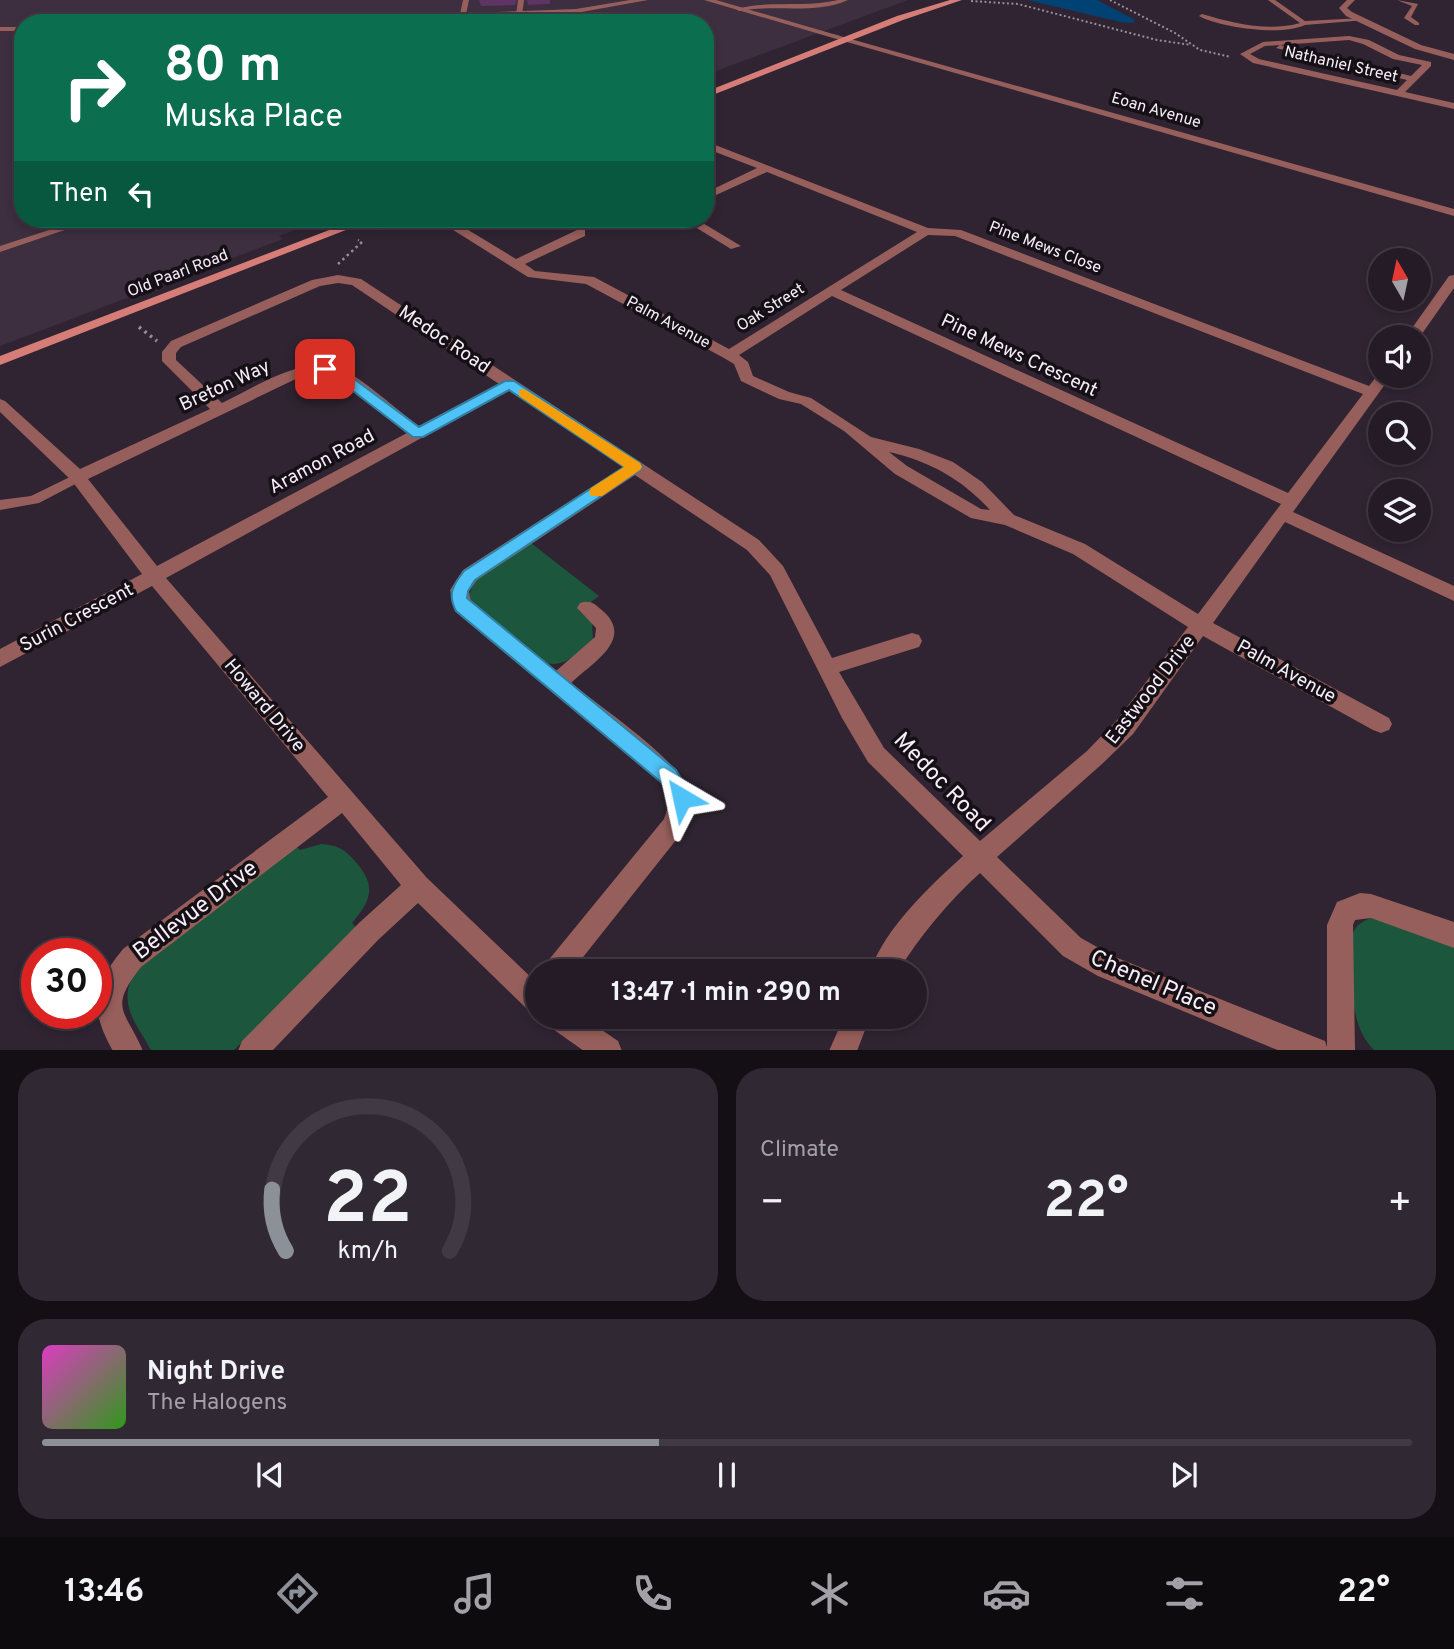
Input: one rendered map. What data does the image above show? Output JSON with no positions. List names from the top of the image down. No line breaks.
{"streets":{"main road":["Old Paarl Road"],"street":["Nathaniel Street","Eoan Avenue","Pine Mews Close","Oak Street","Palm Avenue","Medoc Road","Pine Mews Crescent","Breton Way","Aramon Road","Surin Crescent","Eastwood Drive","Howard Drive","Bellevue Drive","Chenel Place"]},"crossings":[["Oak Street","Palm Avenue"],["Oak Street","Pine Mews Crescent"],["Palm Avenue","Eastwood Drive"],["Medoc Road","Aramon Road"],["Medoc Road","Eastwood Drive"],["Medoc Road","Chenel Place"],["Pine Mews Crescent","Eastwood Drive"],["Breton Way","Aramon Road"],["Breton Way","Howard Drive"],["Aramon Road","Surin Crescent"],["Aramon Road","Howard Drive"],["Surin Crescent","Howard Drive"],["Eastwood Drive","Chenel Place"],["Howard Drive","Bellevue Drive"]],"north":"top","page":{"turn":["80 m","Muska Place"],"then":"Then","limit":"30","trip":"13:47 · 1 min · 290 m","tile":"Climate","heat":["−","22°","+"],"song":["Night Drive","The Halogens"],"tabs":["13:46","22°"],"gauge":["22","km/h"]}}
